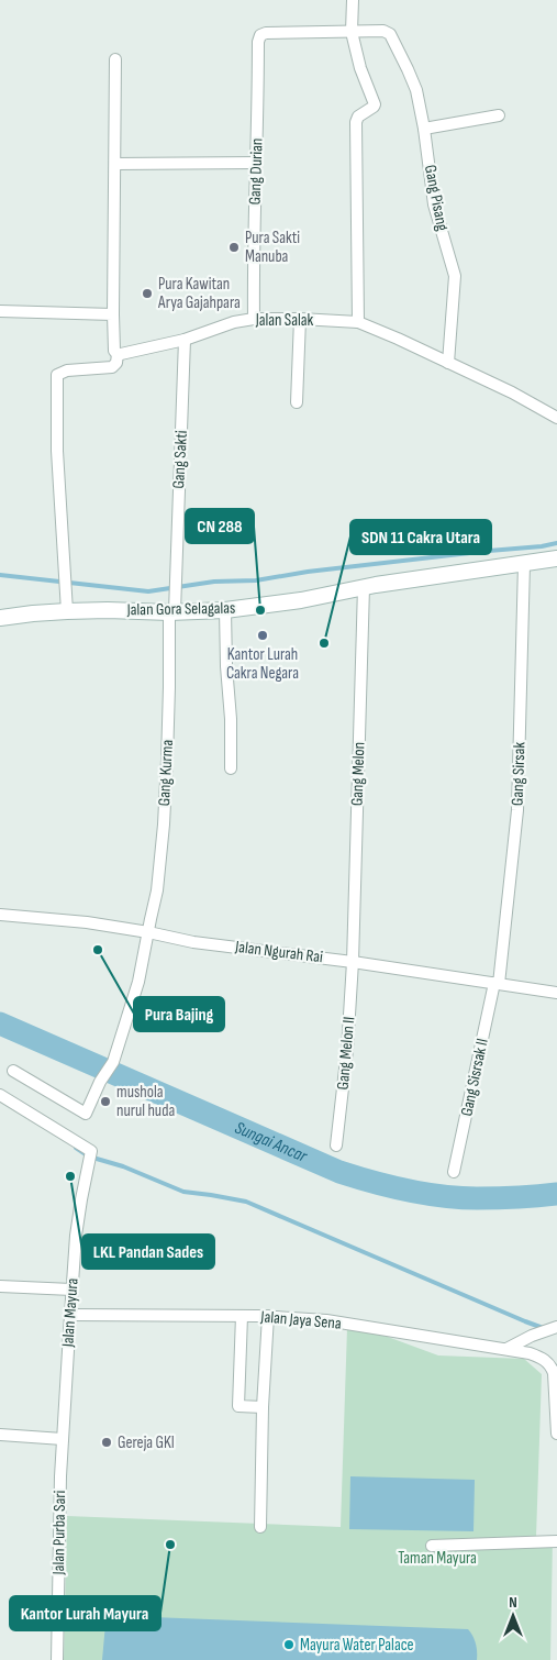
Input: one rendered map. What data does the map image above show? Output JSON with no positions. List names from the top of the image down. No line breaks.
{"streets":{"street":["Gang Durian","Gang Pisang","Jalan Salak","Gang Sakti","Jalan Gora Selagalas","Gang Kurma","Gang Melon","Gang Sirsak","Jalan Ngurah Rai","Gang Melon II","Gang Sisrsak II","Jalan Mayura","Jalan Jaya Sena","Jalan Purba Sari"]},"crossings":[["Gang Durian","Gang Pisang"],["Gang Durian","Jalan Salak"],["Gang Pisang","Jalan Salak"],["Jalan Salak","Gang Sakti"],["Gang Sakti","Jalan Gora Selagalas"],["Gang Sakti","Gang Kurma"],["Jalan Gora Selagalas","Gang Kurma"],["Jalan Gora Selagalas","Gang Melon"],["Jalan Gora Selagalas","Gang Sirsak"],["Gang Kurma","Jalan Ngurah Rai"],["Gang Melon","Jalan Ngurah Rai"],["Gang Melon","Gang Melon II"],["Gang Sirsak","Jalan Ngurah Rai"],["Gang Sirsak","Gang Sisrsak II"],["Jalan Ngurah Rai","Gang Melon II"],["Jalan Ngurah Rai","Gang Sisrsak II"],["Jalan Mayura","Jalan Jaya Sena"],["Jalan Mayura","Jalan Purba Sari"]],"water":["Sungai Ancar"],"parks":["Taman Mayura"],"places":["Pura Sakti Manuba","Pura Kawitan Arya Gajahpara","CN 288","Kantor Lurah Cakra Negara","SDN 11 Cakra Utara","Pura Bajing","mushola nurul huda","LKL Pandan Sades","Gereja GKI","Kantor Lurah Mayura","Mayura Water Palace"],"north":"top"}
